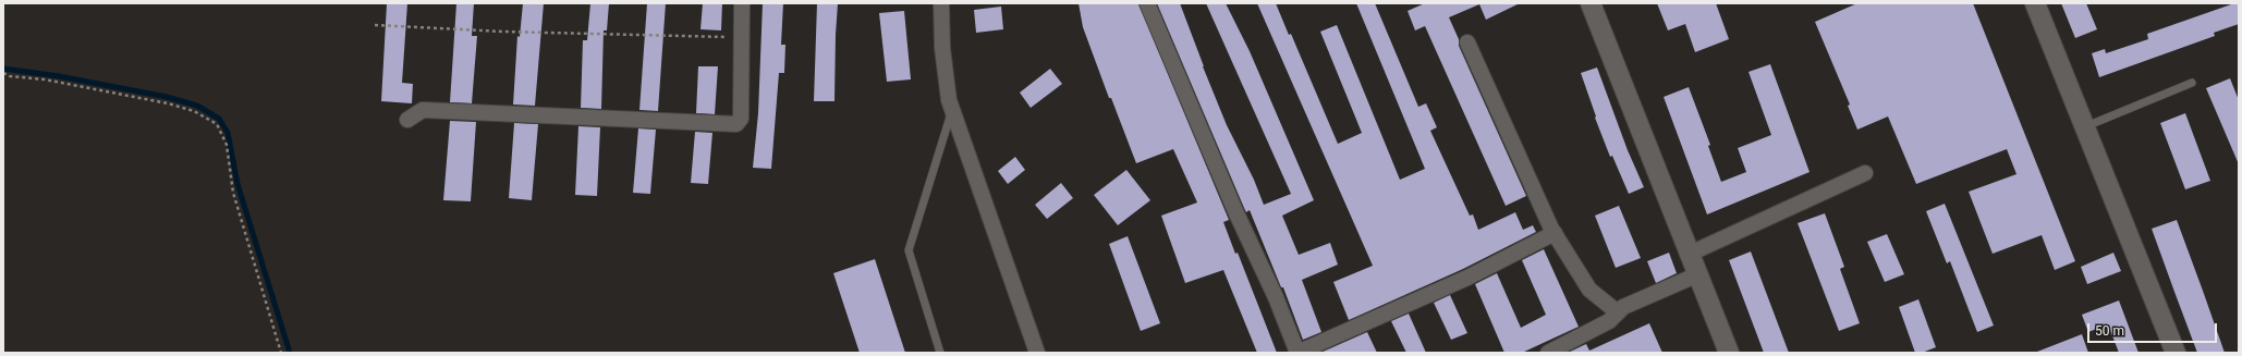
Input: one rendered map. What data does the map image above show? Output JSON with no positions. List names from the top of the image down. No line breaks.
{"scale_bar":"50 m"}
